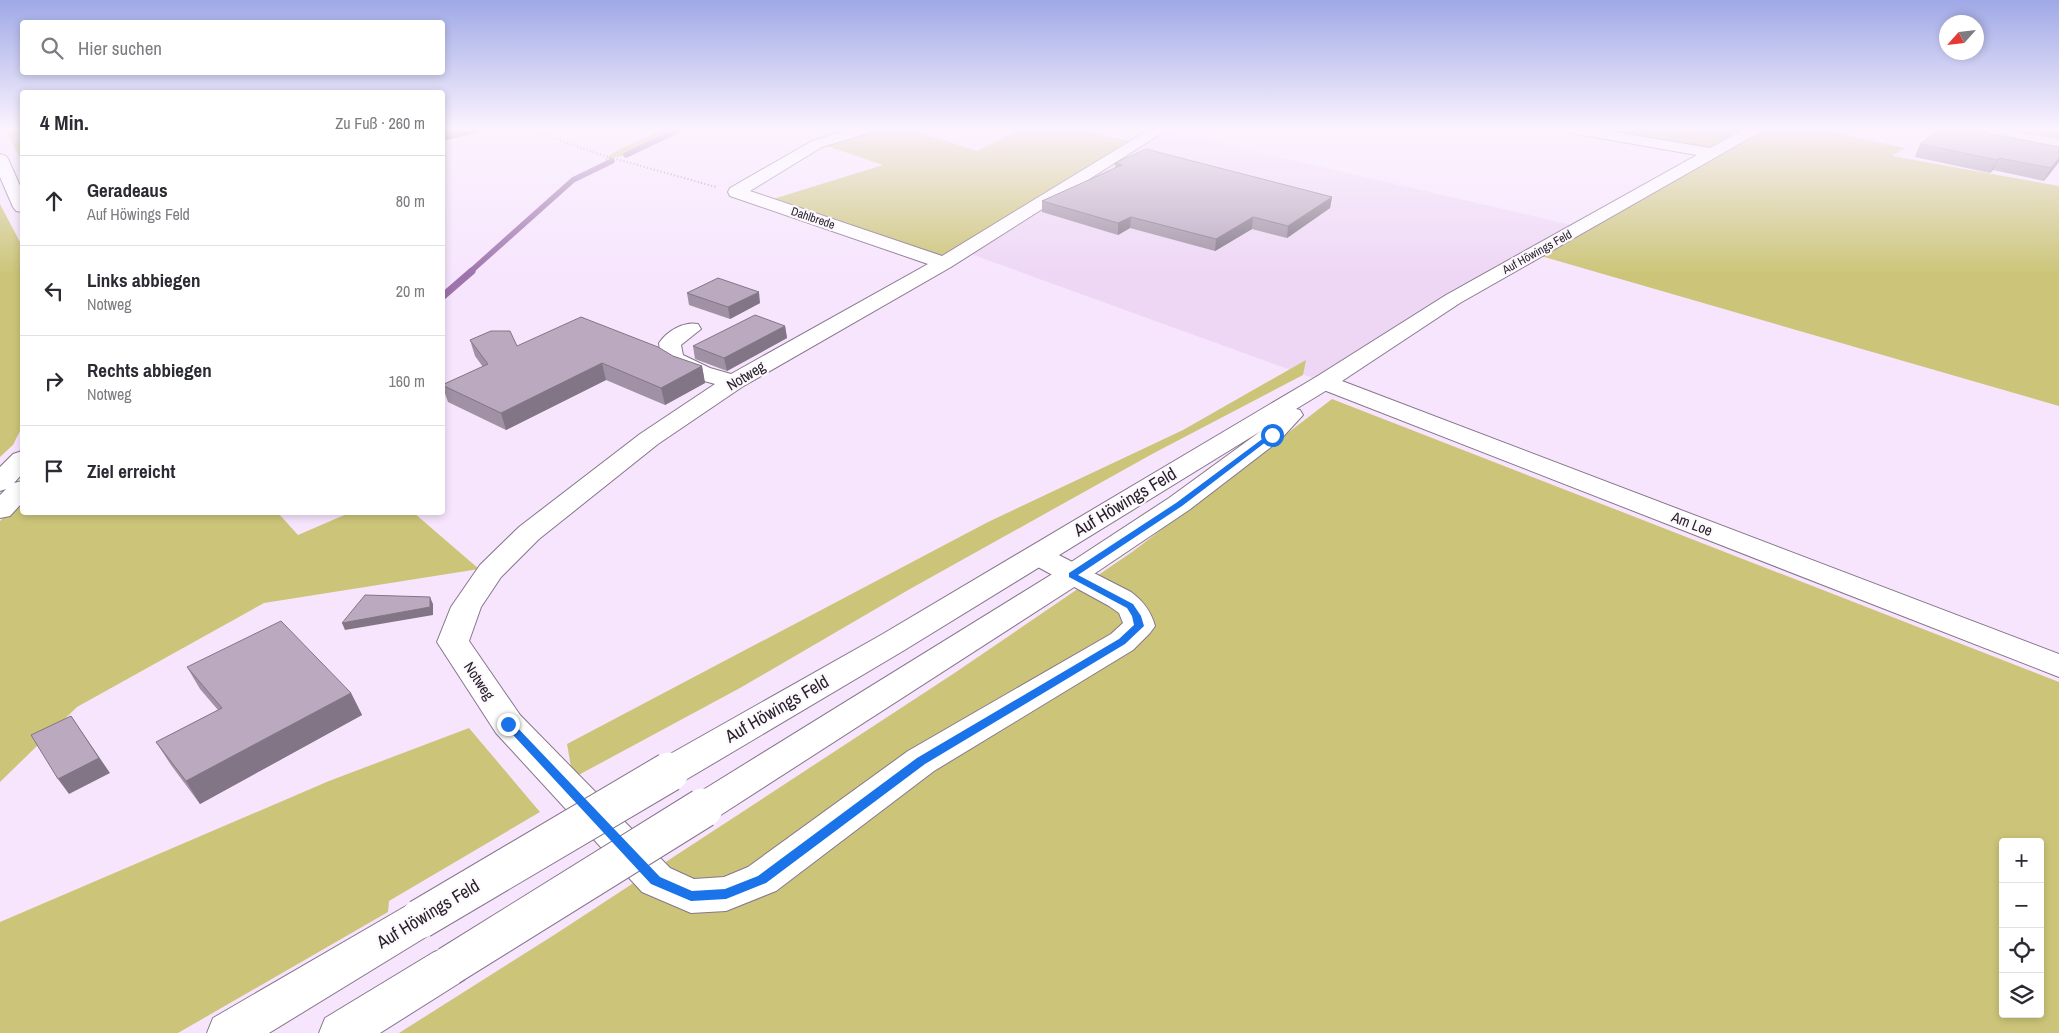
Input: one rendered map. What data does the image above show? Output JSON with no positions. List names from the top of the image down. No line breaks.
{"streets":{"street":["Dahlbrede","Auf Höwings Feld","Notweg","Am Loe"]},"crossings":[["Dahlbrede","Notweg"],["Auf Höwings Feld","Notweg"],["Auf Höwings Feld","Am Loe"]],"north":"bottom left","page":{"search":"Hier suchen","heading":["4 Min.","Zu Fuß · 260 m"],"list":[["Geradeaus","Auf Höwings Feld","80 m"],["Links abbiegen","Notweg","20 m"],["Rechts abbiegen","Notweg","160 m"],"Ziel erreicht"],"map_buttons":["+","−"]}}
